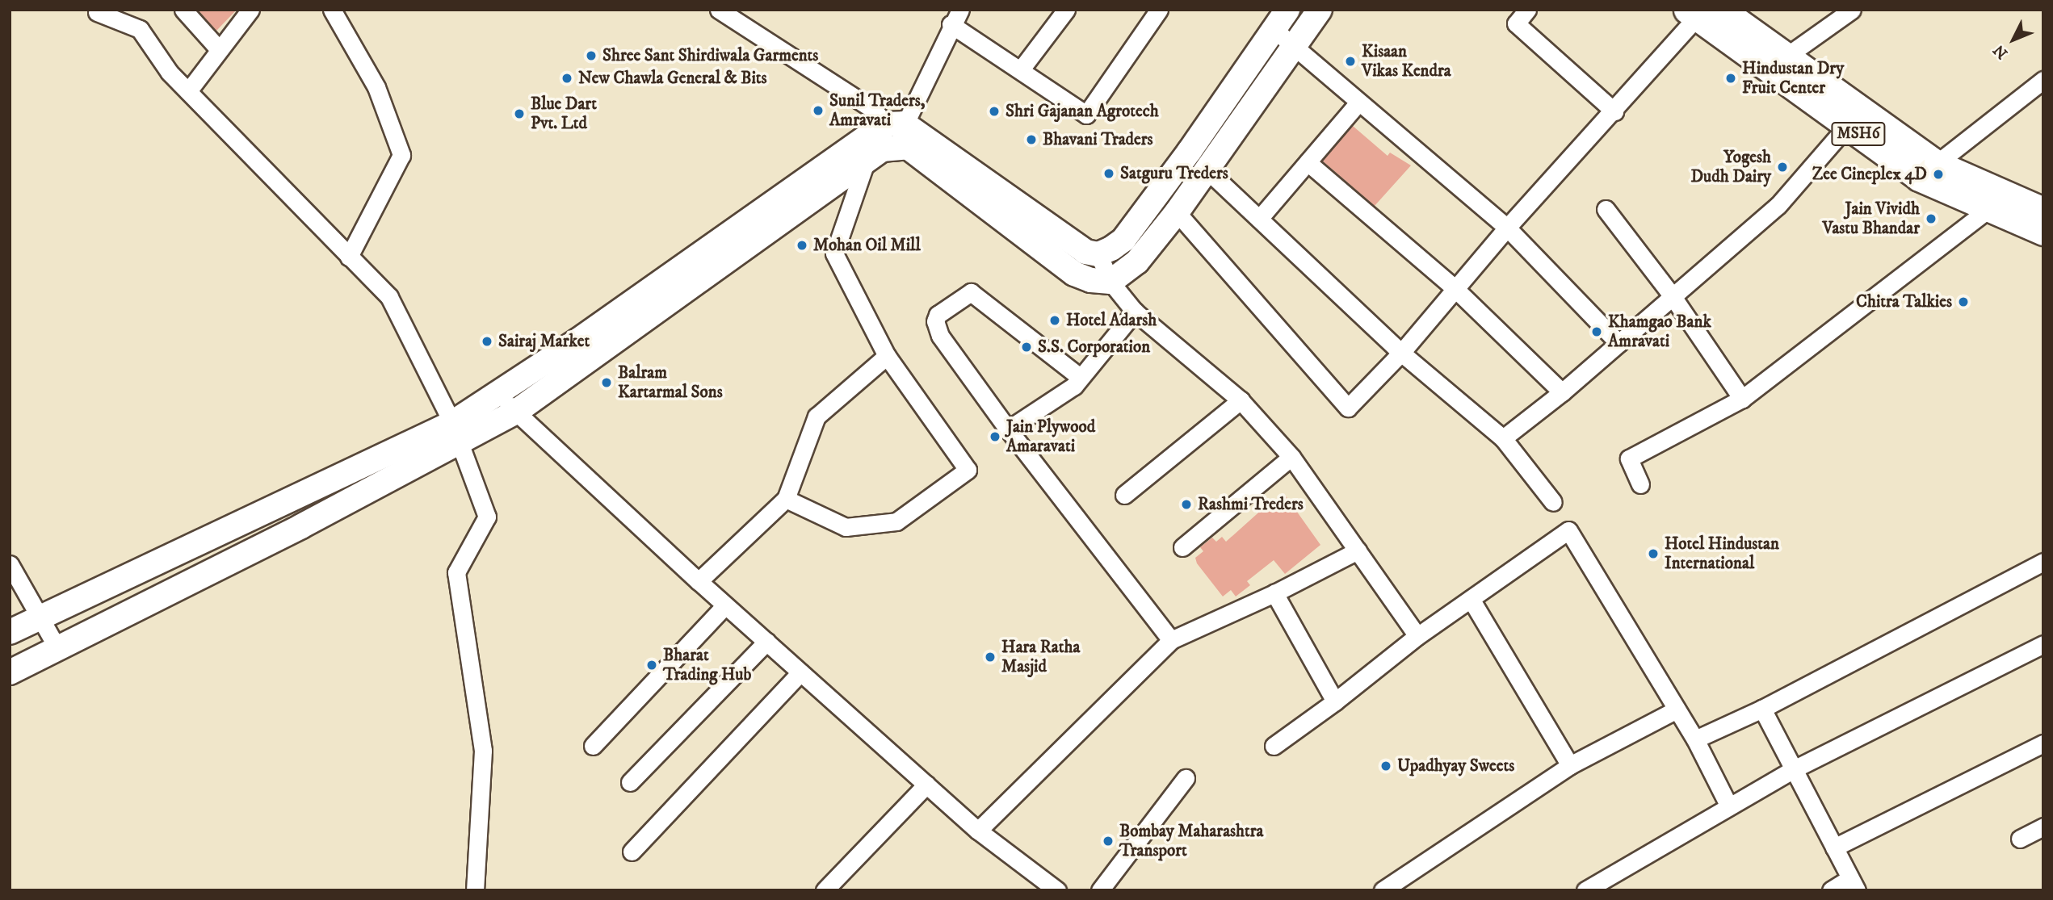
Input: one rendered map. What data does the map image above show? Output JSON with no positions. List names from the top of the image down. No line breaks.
{"streets":{"main road":["MSH6"]},"places":["Shree Sant Shirdiwala Garments","Kisaan Vikas Kendra","New Chawla General & Bits","Hindustan Dry Fruit Center","Sunil Traders, Amravati","Shri Gajanan Agrotech","Blue Dart Pvt. Ltd","Bhavani Traders","Yogesh Dudh Dairy","Satguru Treders","Zee Cineplex 4D","Jain Vividh Vastu Bhandar","Mohan Oil Mill","Chitra Talkies","Hotel Adarsh","Khamgao Bank Amravati","Sairaj Market","S.S. Corporation","Balram Kartarmal Sons","Jain Plywood Amaravati","Rashmi Treders","Hotel Hindustan International","Hara Ratha Masjid","Bharat Trading Hub","Upadhyay Sweets","Bombay Maharashtra Transport"],"north":"bottom left"}
